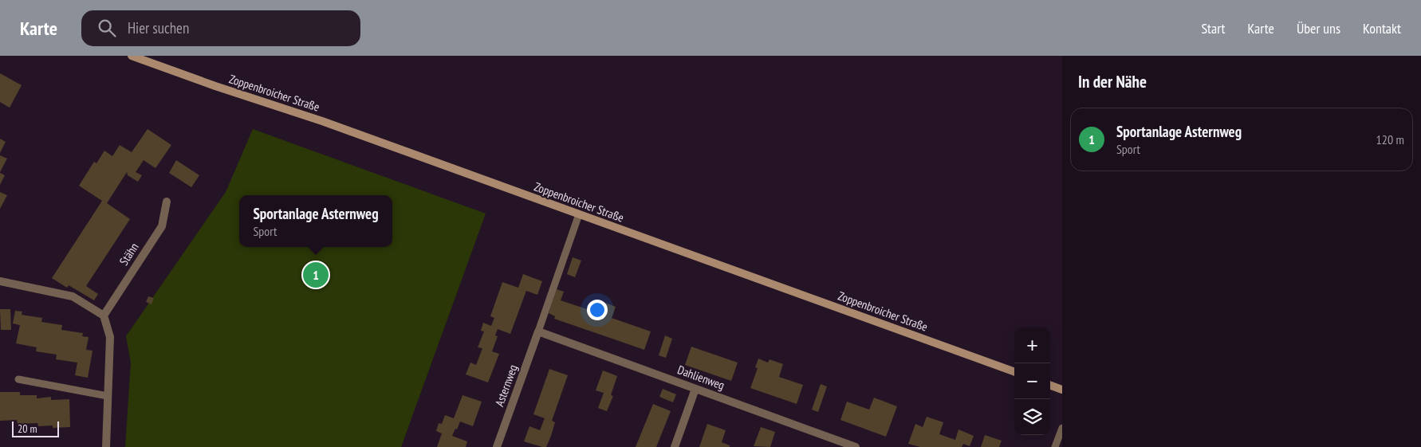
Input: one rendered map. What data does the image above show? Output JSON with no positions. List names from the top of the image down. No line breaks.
{"streets":{"main road":["Zoppenbroicher Straße"],"street":["Stähn","Dahlienweg","Asternweg"]},"crossings":[["Dahlienweg","Asternweg"]],"scale_bar":"20 m","page":{"header":"Karte","search":"Hier suchen","nav":["Start","Karte","Über uns","Kontakt"],"heading":"In der Nähe","list":[{"mark":"1","name":"Sportanlage Asternweg","note":"Sport","value":"120 m"}],"popup":["Sportanlage Asternweg","Sport"],"pins":"1","map_buttons":["+","−"],"scale":"20 m"}}
